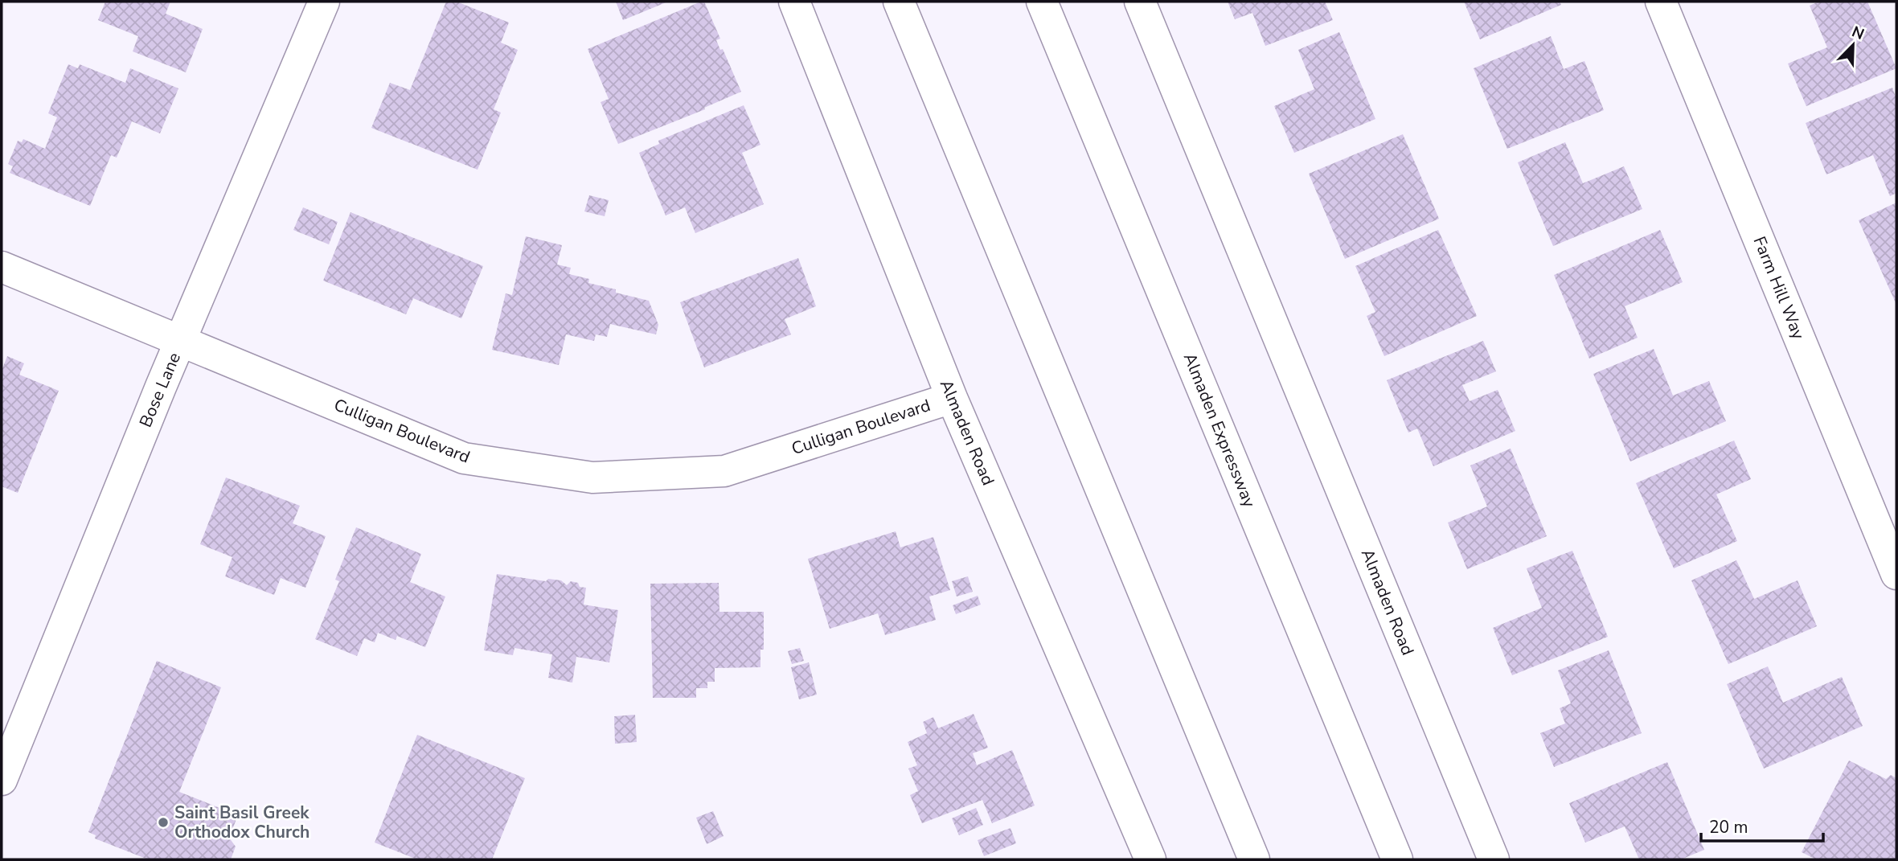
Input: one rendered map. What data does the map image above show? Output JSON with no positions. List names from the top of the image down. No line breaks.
{"streets":{"street":["Farm Hill Way","Bose Lane","Culligan Boulevard","Almaden Expressway","Almaden Road"]},"crossings":[["Bose Lane","Culligan Boulevard"],["Culligan Boulevard","Almaden Road"]],"places":["Saint Basil Greek Orthodox Church"],"scale_bar":"20 m","north":"top right"}
